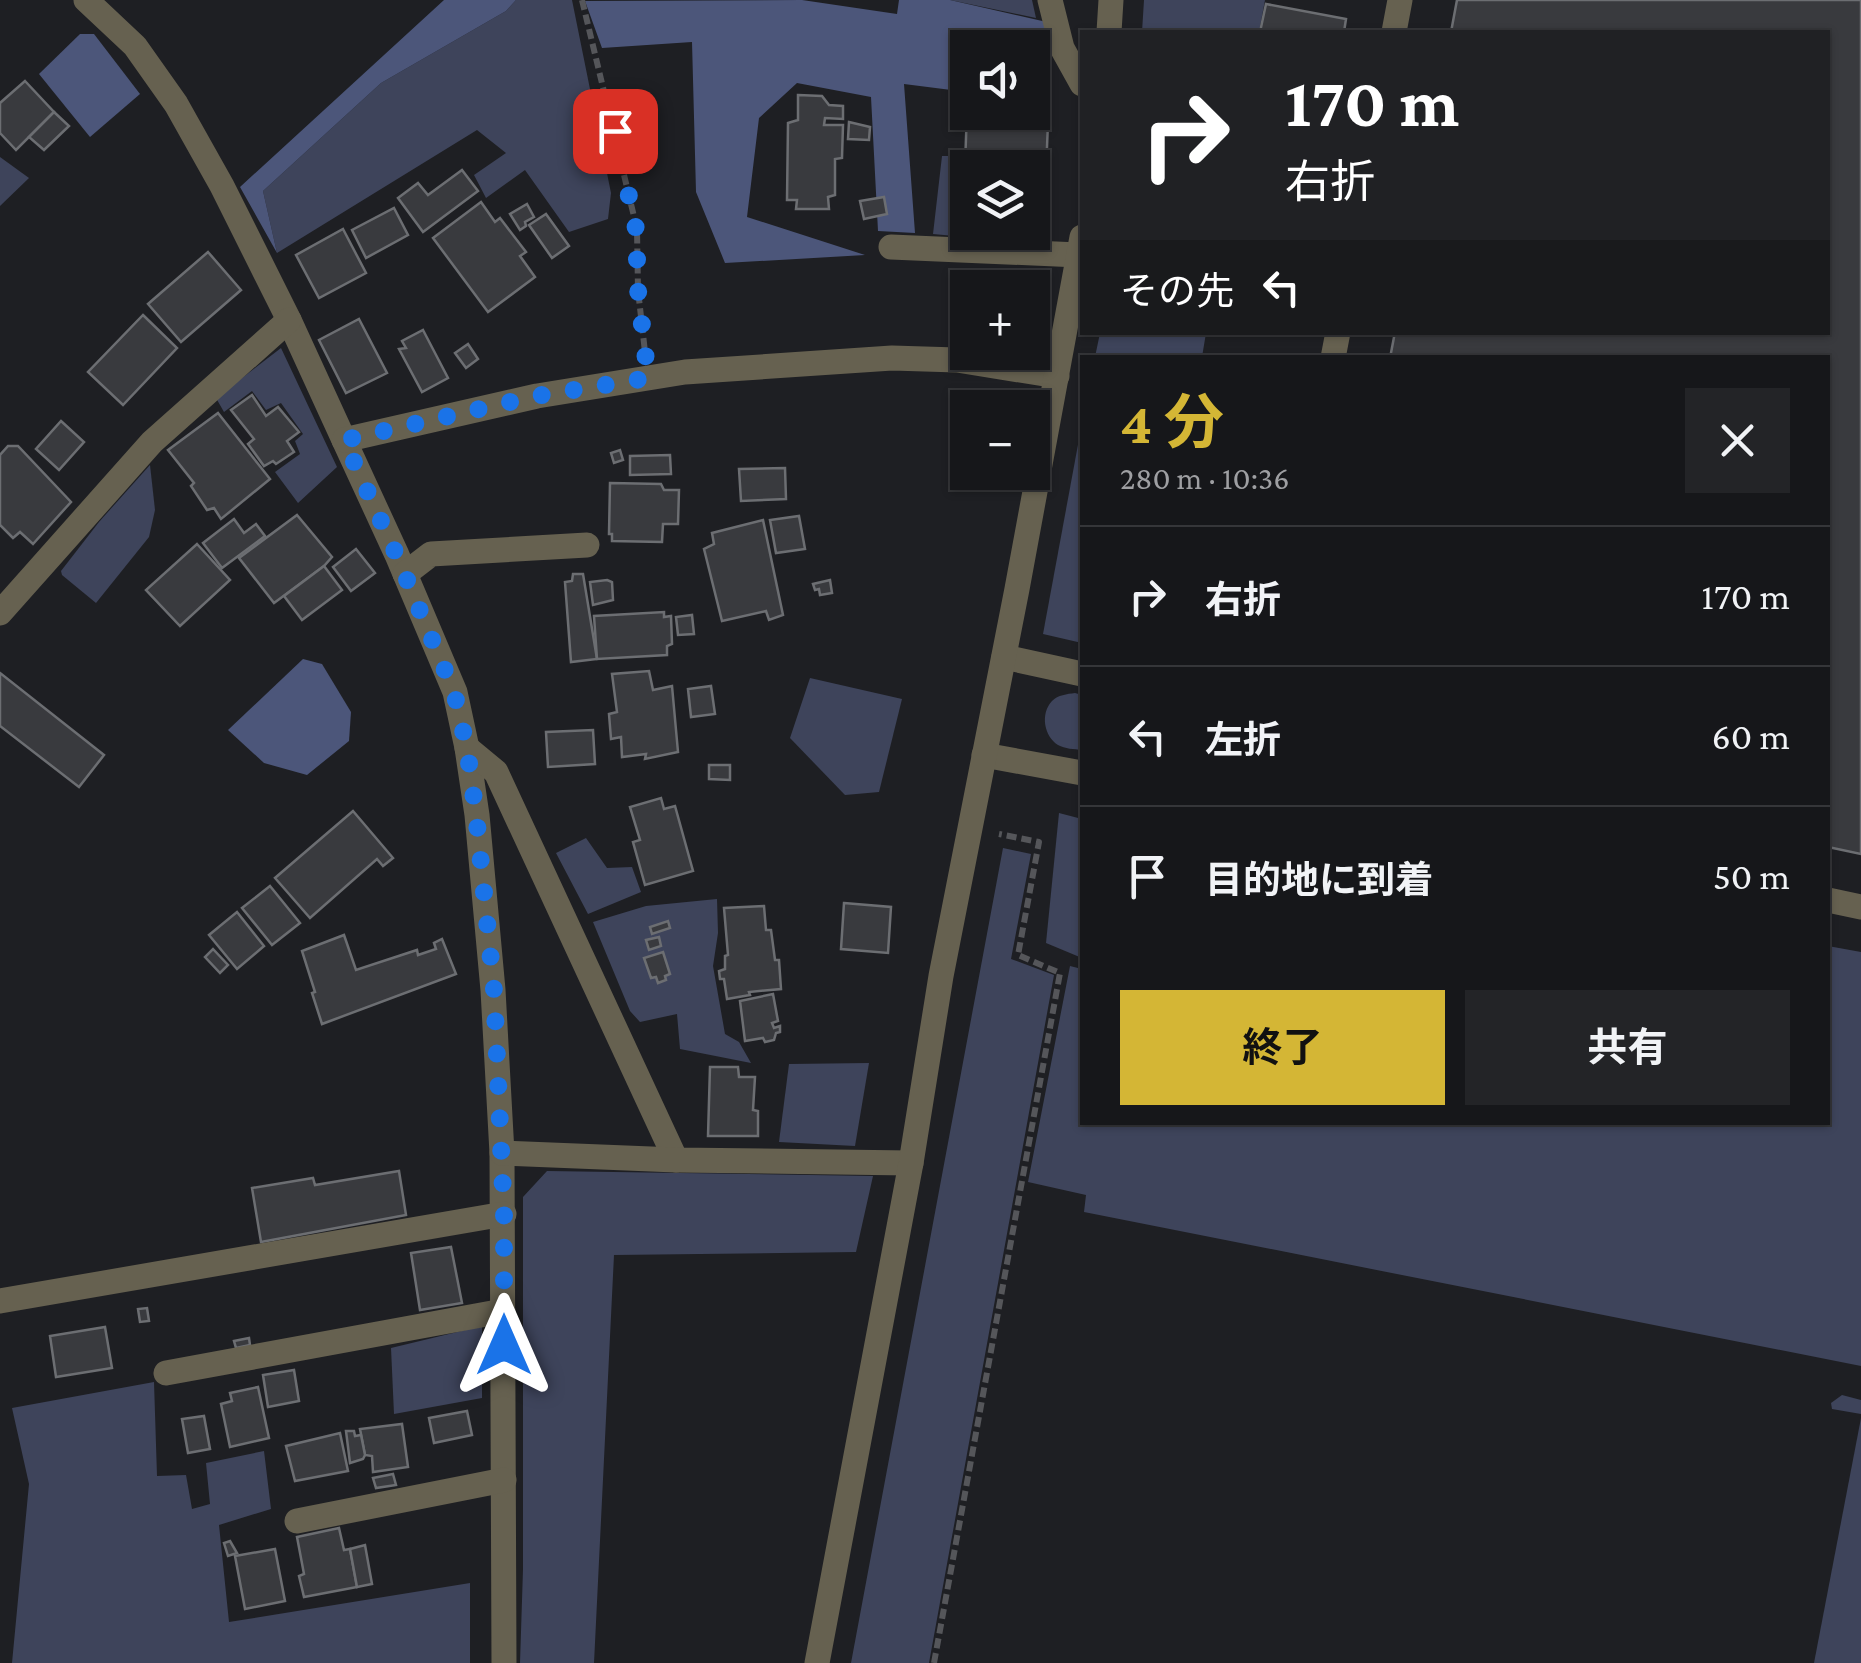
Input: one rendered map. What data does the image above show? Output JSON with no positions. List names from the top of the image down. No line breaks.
{"page":{"map_buttons":["+","−"],"turn":["170 m","右折"],"then":"その先","heading":["4 分","280 m · 10:36"],"list":[{"name":"右折","value":"170 m"},{"name":"左折","value":"60 m"},{"name":"目的地に到着","value":"50 m"}],"buttons":["終了","共有"]}}
